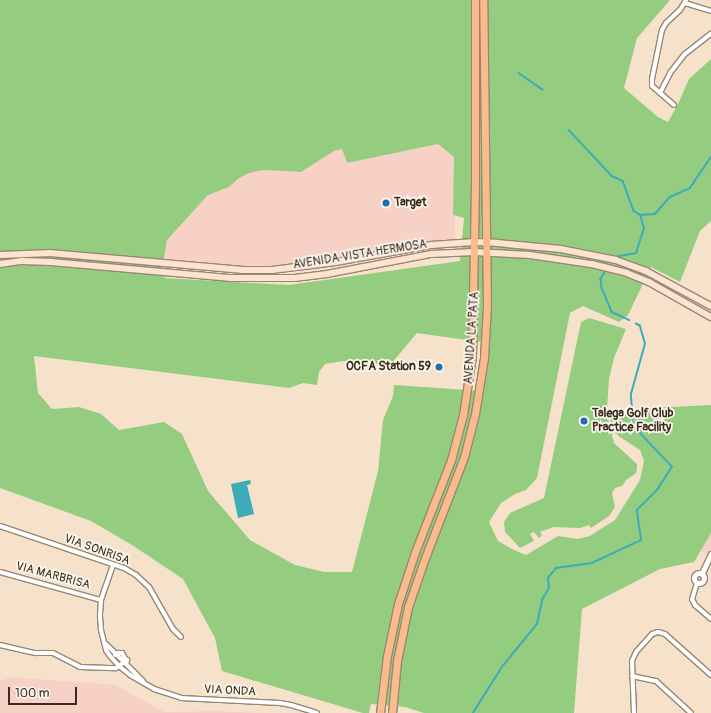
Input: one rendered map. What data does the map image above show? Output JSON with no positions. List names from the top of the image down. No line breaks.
{"streets":{"highway":["AVENIDA LA PATA"],"main road":["AVENIDA VISTA HERMOSA"],"street":["VIA SONRISA","VIA MARBRISA","VIA ONDA"]},"crossings":[["AVENIDA VISTA HERMOSA","AVENIDA LA PATA"],["VIA SONRISA","VIA ONDA"],["VIA MARBRISA","VIA ONDA"]],"places":["Target","OCFA Station 59","Talega Golf Club Practice Facility"],"scale_bar":"100 m"}
